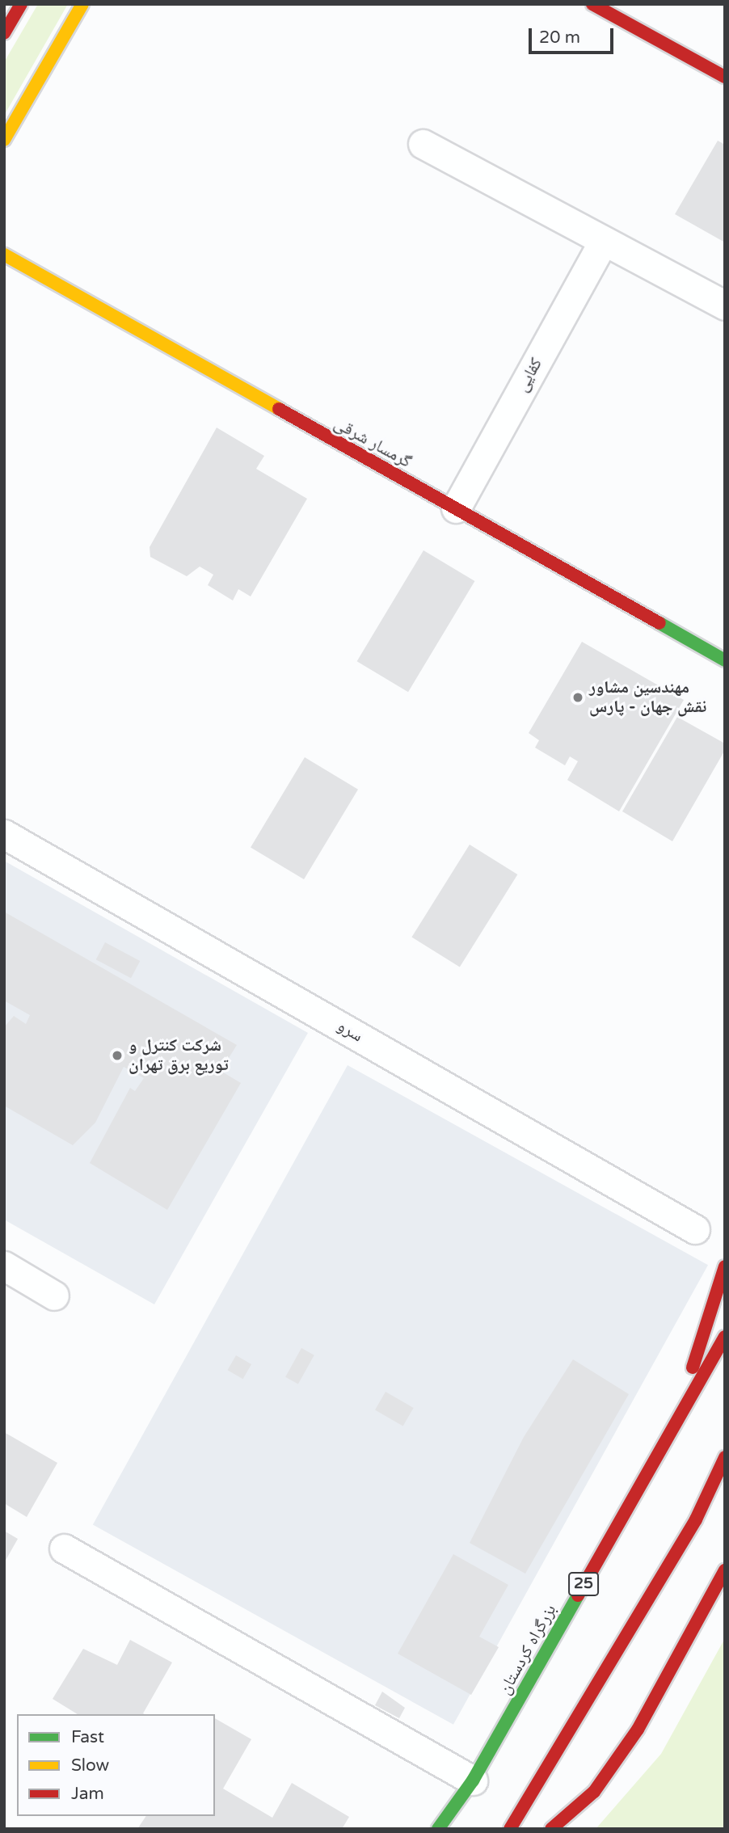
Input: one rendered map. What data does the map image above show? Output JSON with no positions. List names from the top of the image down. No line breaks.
{"streets":{"main road":["گرمسار شرقی","25","بزرگراه کردستان"],"street":["کفایی","سرو"]},"crossings":[["کفایی","گرمسار شرقی"]],"places":["مهندسین مشاور نقش جهان - پارس","شرکت کنترل و توریع برق تهران"],"legend":["Fast","Slow","Jam"],"scale_bar":"20 m"}
